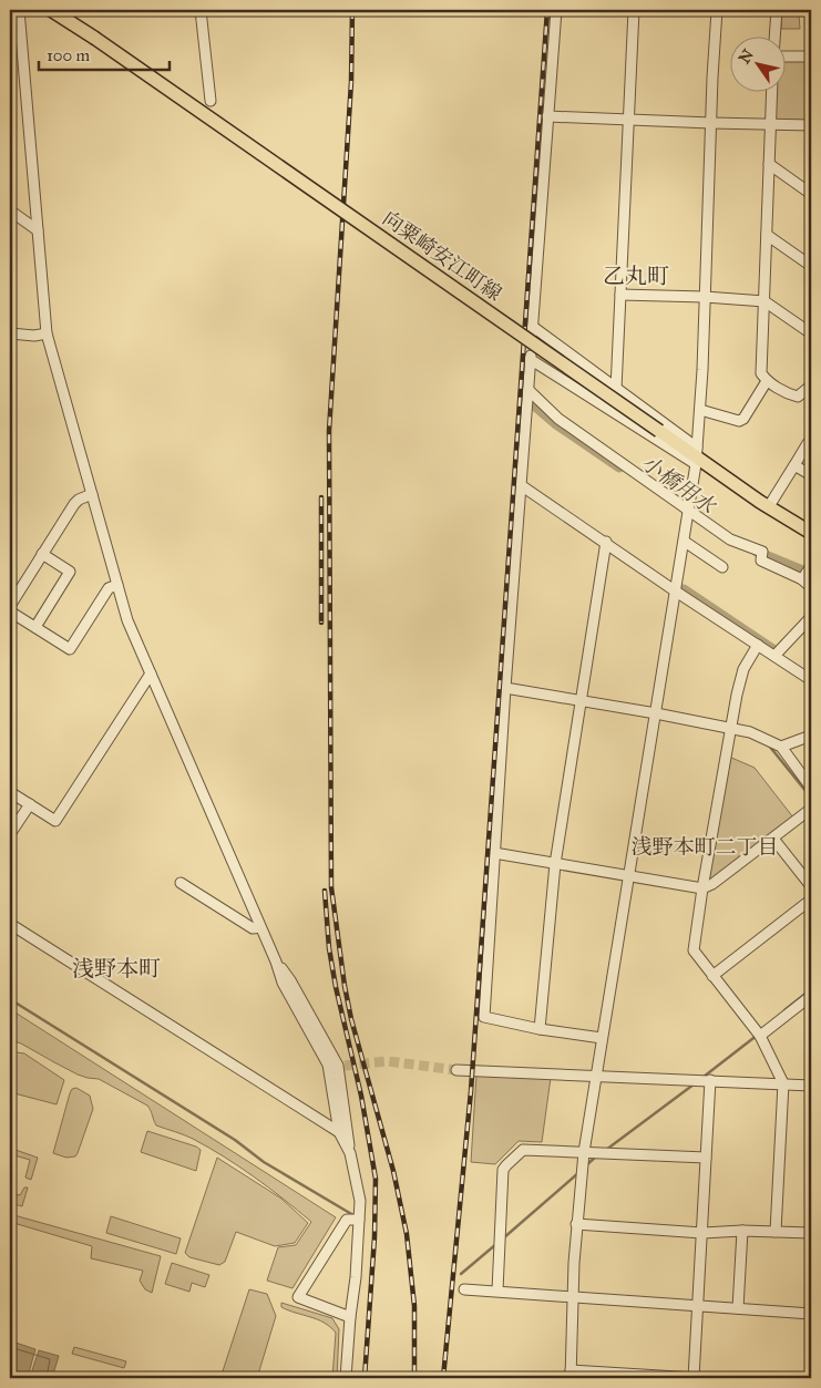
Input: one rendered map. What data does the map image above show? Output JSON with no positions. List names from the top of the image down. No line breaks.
{"streets":{"main road":["向粟崎安江町線"]},"districts":["乙丸町","浅野本町二丁目","浅野本町"],"water":["小橋用水"],"scale_bar":"100 m","north":"top left"}
